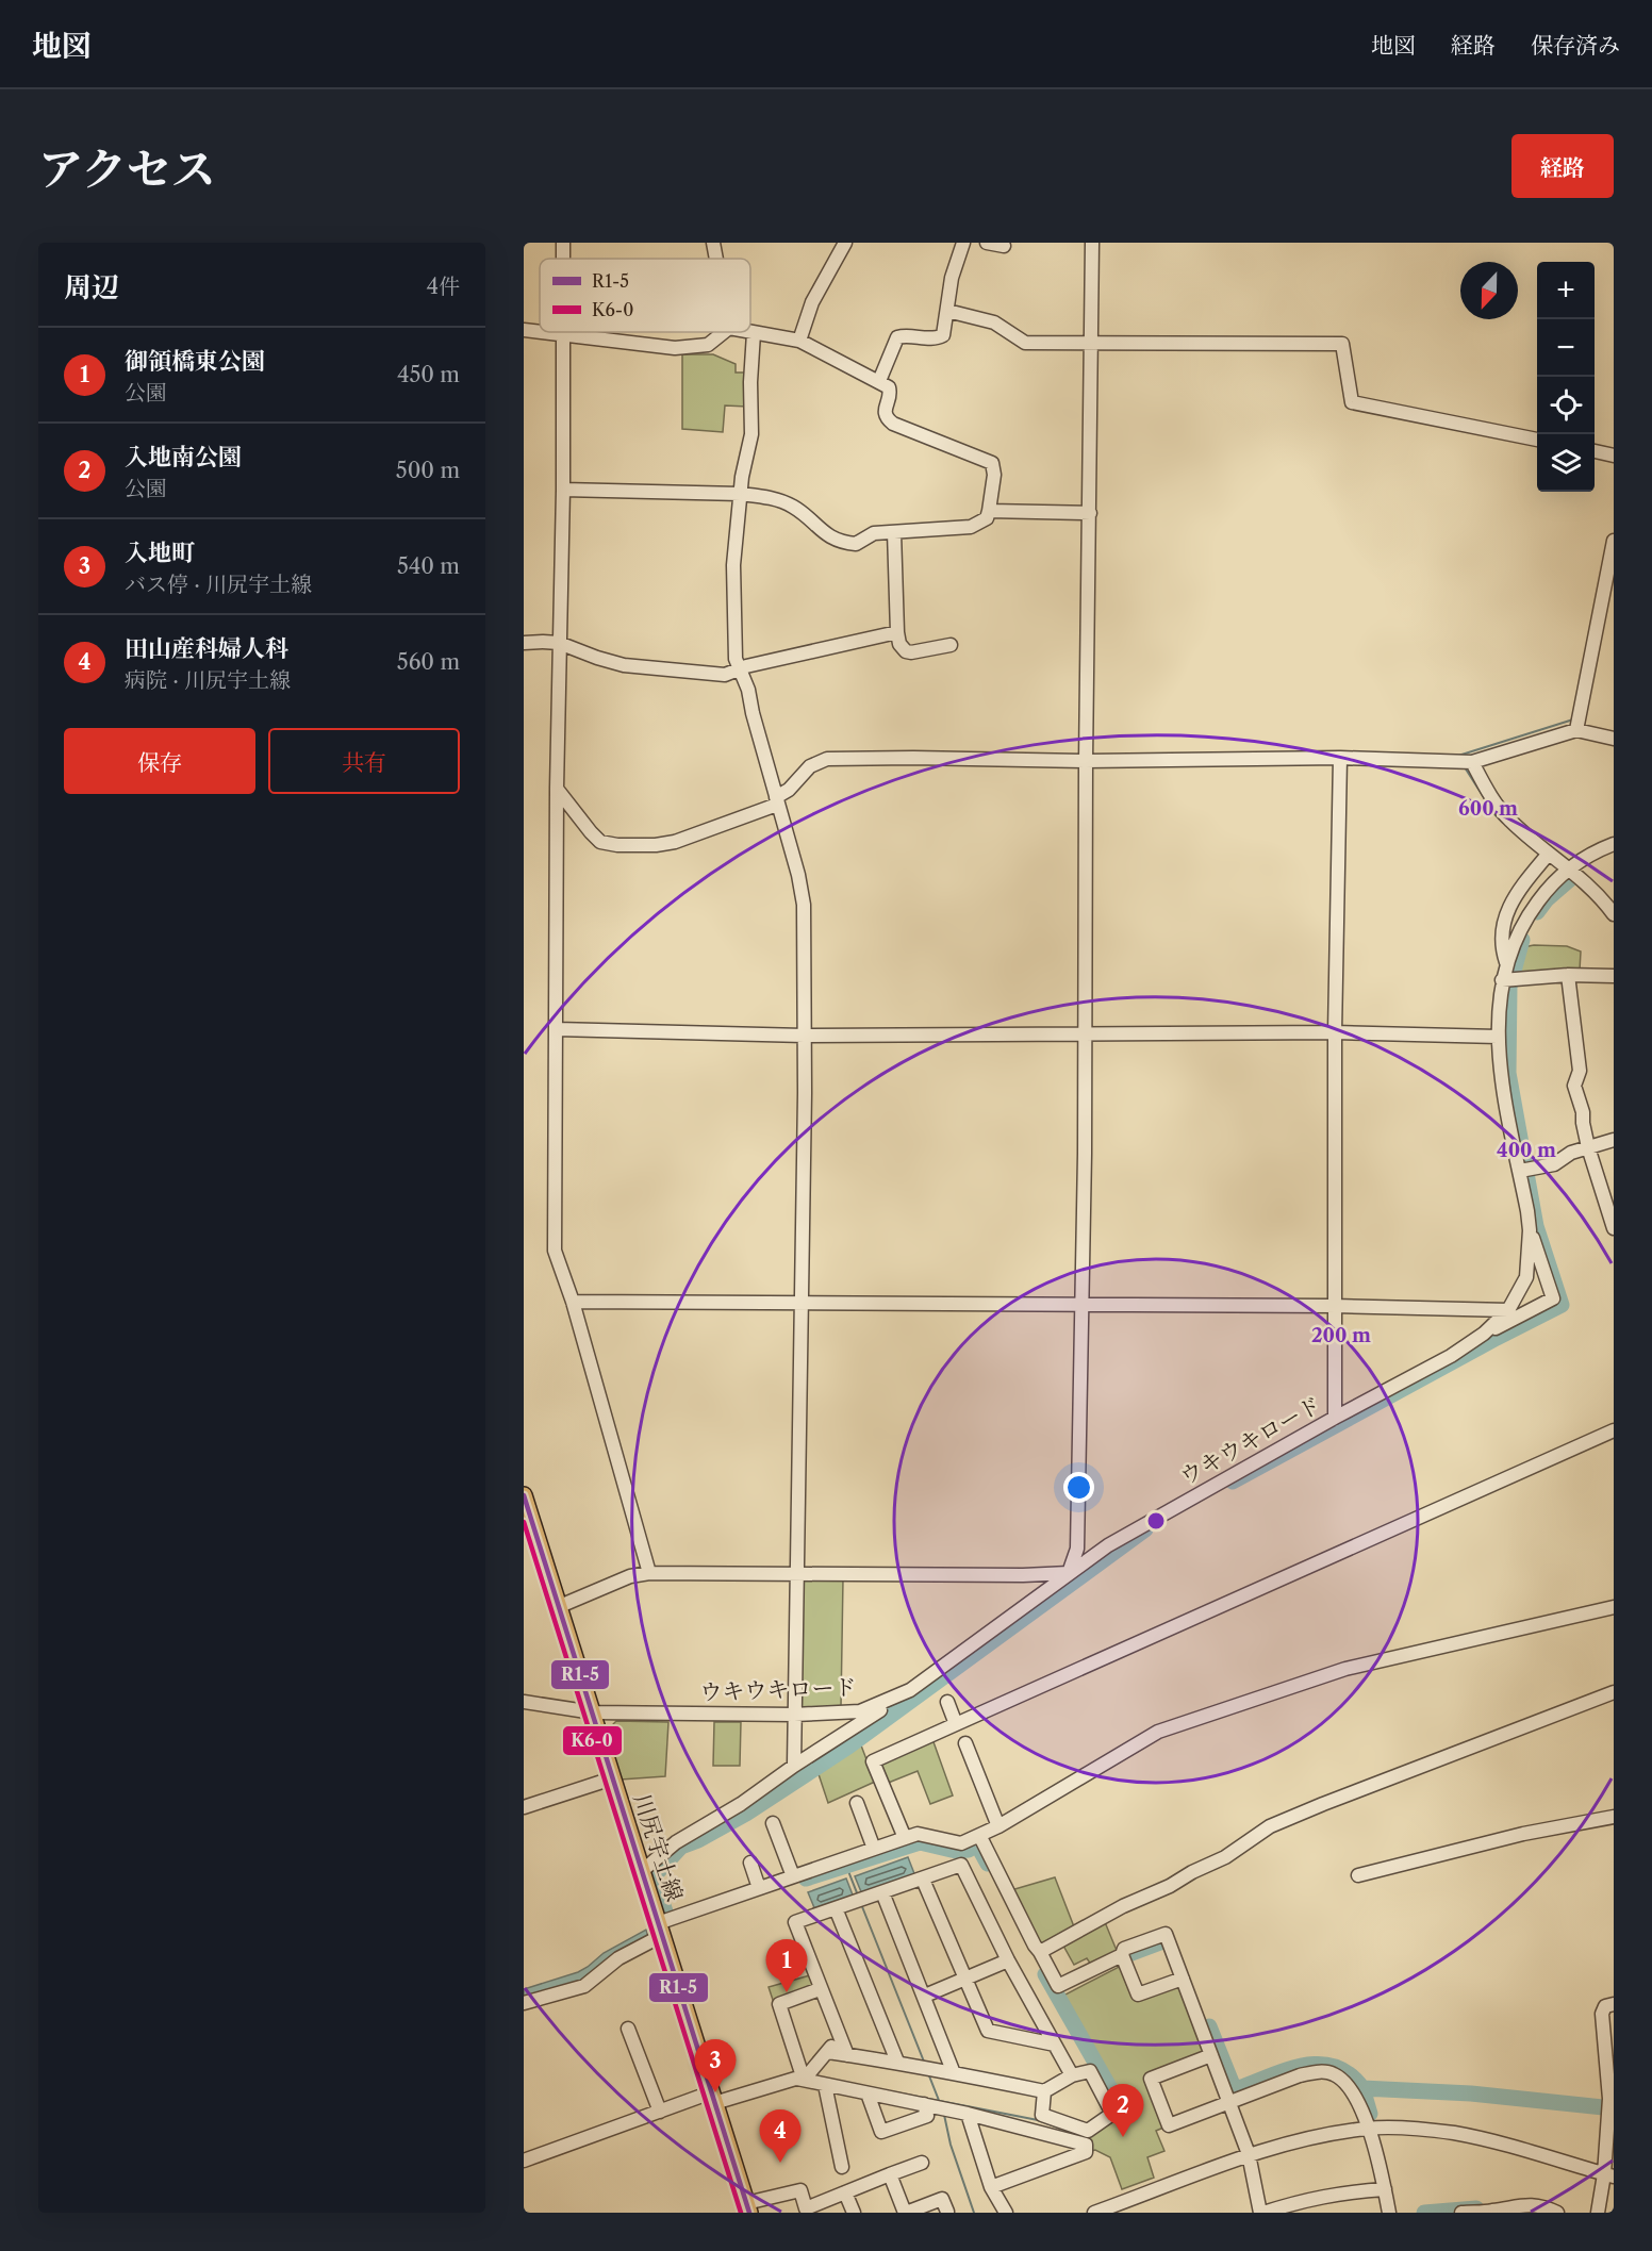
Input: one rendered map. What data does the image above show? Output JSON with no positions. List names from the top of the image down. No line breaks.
{"streets":{"main road":["川尻宇土線"],"street":["ウキウキロード"]},"crossings":[["ウキウキロード","川尻宇土線"]],"lines":["transit line R1-5","transit line K6-0"],"legend":["R1-5","K6-0"],"north":"bottom","page":{"header":"地図","nav":["地図","経路","保存済み"],"title":"アクセス","buttons":["経路",["保存","共有"]],"heading":["周辺","4件"],"map_buttons":["+","−"],"list":[{"mark":"1","name":"御領橋東公園","note":"公園","value":"450 m"},{"mark":"2","name":"入地南公園","note":"公園","value":"500 m"},{"mark":"3","name":"入地町","note":"バス停 · 川尻宇土線","value":"540 m"},{"mark":"4","name":"田山産科婦人科","note":"病院 · 川尻宇土線","value":"560 m"}],"pins":["1","3","2","4"]},"rings":["600 m","400 m","200 m"]}
